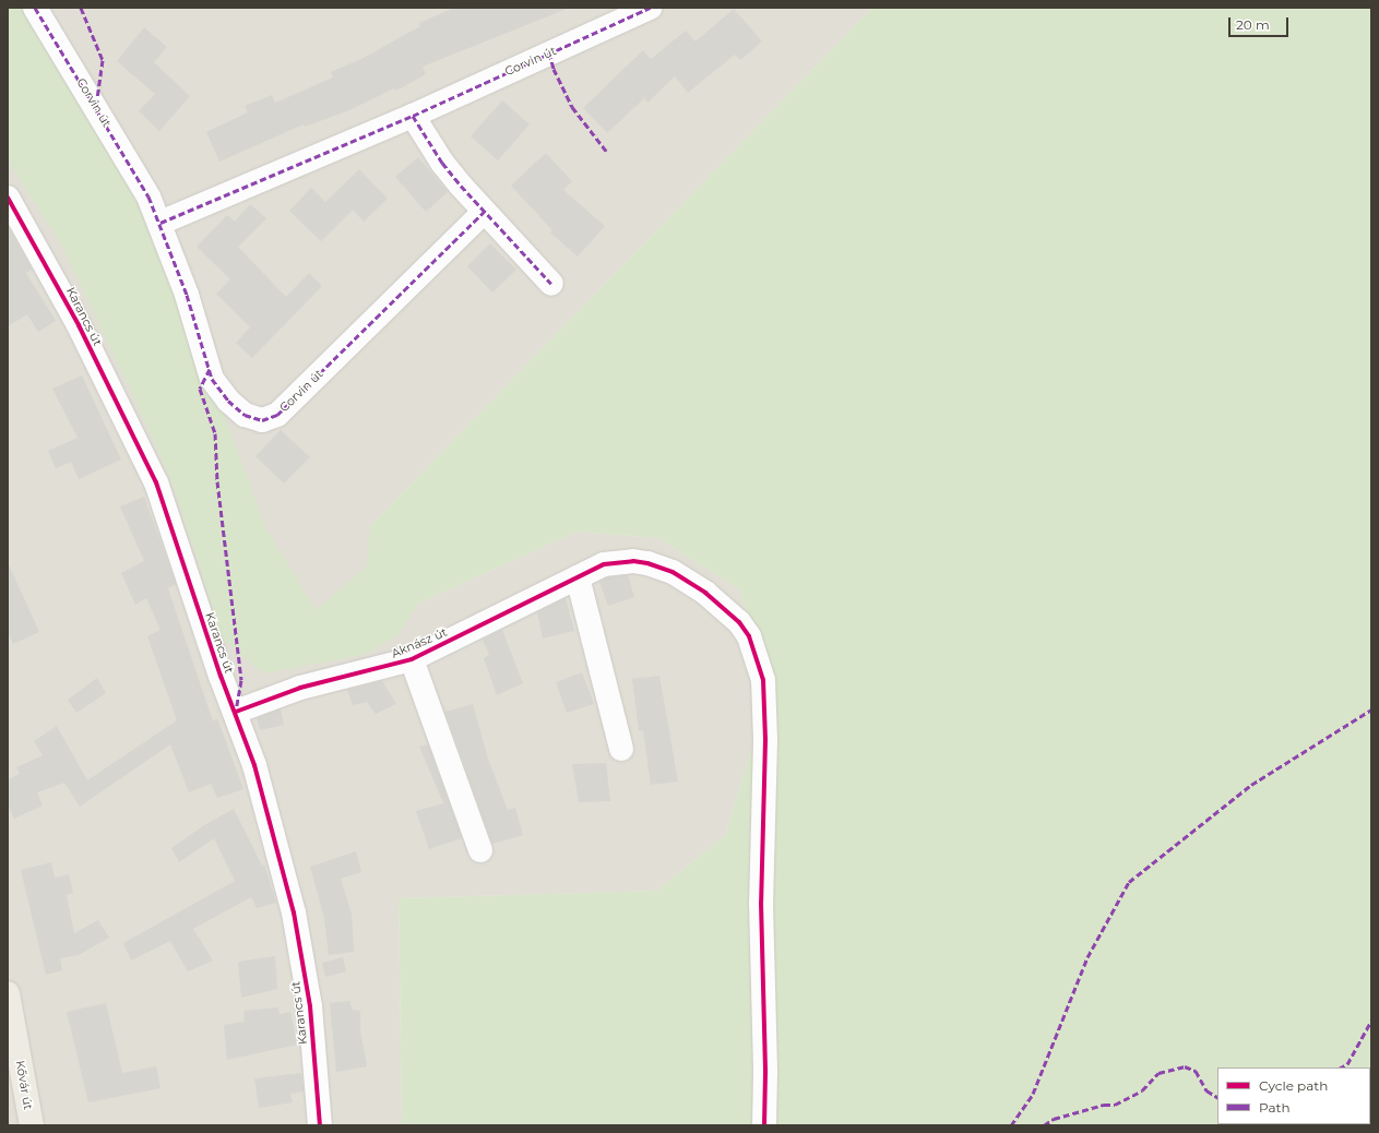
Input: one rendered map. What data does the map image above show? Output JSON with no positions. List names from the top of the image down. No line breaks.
{"streets":{"main road":["Kővár út"],"street":["Corvin út","Karancs út","Aknász út"]},"crossings":[["Karancs út","Aknász út"]],"legend":["Cycle path","Path"],"scale_bar":"20 m"}
